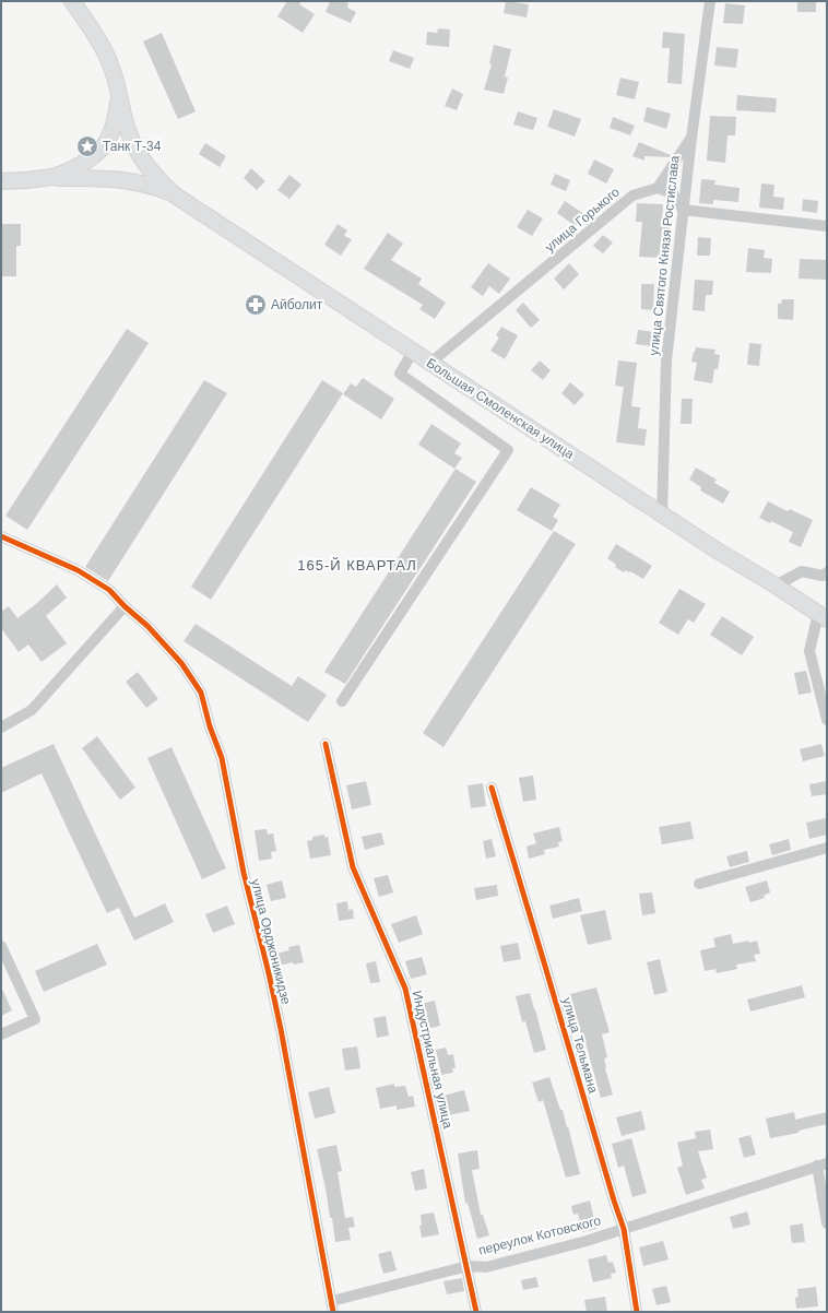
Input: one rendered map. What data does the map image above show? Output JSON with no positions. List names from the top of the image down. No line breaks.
{"streets":{"main road":["Большая Смоленская улица"],"street":["улица Горького","улица Святого Князя Ростислава","улица Орджоникидзе","улица Тельмана","Индустриальная улица","переулок Котовского"]},"crossings":[["улица Горького","Большая Смоленская улица"],["улица Святого Князя Ростислава","Большая Смоленская улица"],["улица Орджоникидзе","переулок Котовского"],["улица Тельмана","переулок Котовского"],["Индустриальная улица","переулок Котовского"]],"districts":["165-Й КВАРТАЛ"],"places":{"place":["Танк Т-34"],"pharmacy":["Айболит"]}}
